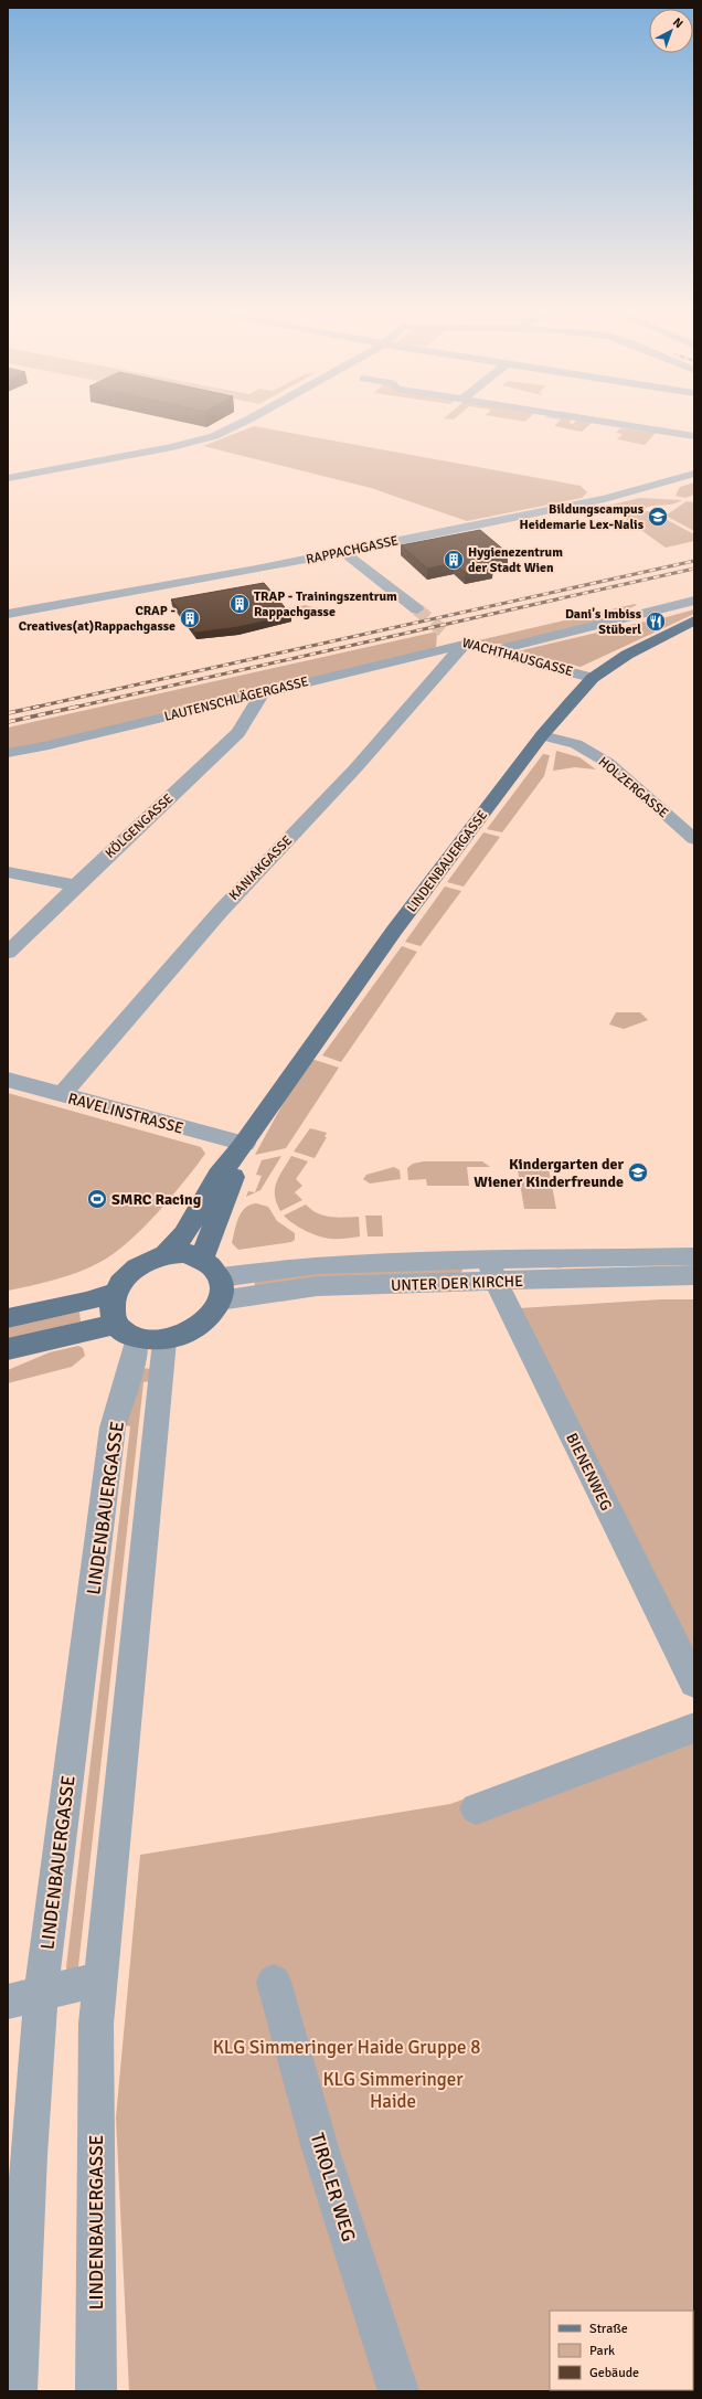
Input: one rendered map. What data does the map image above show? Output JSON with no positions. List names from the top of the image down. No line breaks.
{"streets":{"main road":["LINDENBAUERGASSE"],"street":["RAPPACHGASSE","WACHTHAUSGASSE","LAUTENSCHLÄGERGASSE","HOLZERGASSE","KÖLGENGASSE","KANIAKGASSE","RAVELINSTRASSE","UNTER DER KIRCHE","BIENENWEG","TIROLER WEG"]},"crossings":[["WACHTHAUSGASSE","LAUTENSCHLÄGERGASSE"],["WACHTHAUSGASSE","LINDENBAUERGASSE"],["WACHTHAUSGASSE","KANIAKGASSE"],["LAUTENSCHLÄGERGASSE","KÖLGENGASSE"],["LAUTENSCHLÄGERGASSE","KANIAKGASSE"],["HOLZERGASSE","LINDENBAUERGASSE"],["LINDENBAUERGASSE","RAVELINSTRASSE"],["LINDENBAUERGASSE","UNTER DER KIRCHE"],["KANIAKGASSE","RAVELINSTRASSE"],["UNTER DER KIRCHE","BIENENWEG"]],"parks":["KLG Simmeringer Haide Gruppe 8","KLG Simmeringer Haide"],"places":{"school or university":["Bildungscampus Heidemarie Lex-Nalis","Kindergarten der Wiener Kinderfreunde"],"building":["Hygienezentrum der Stadt Wien","TRAP - Trainingszentrum Rappachgasse","CRAP - Creatives(at)Rappachgasse"],"restaurant":["Dani's Imbiss Stüberl"],"sports":["SMRC Racing"]},"legend":["Straße","Park","Gebäude"],"north":"top right"}
